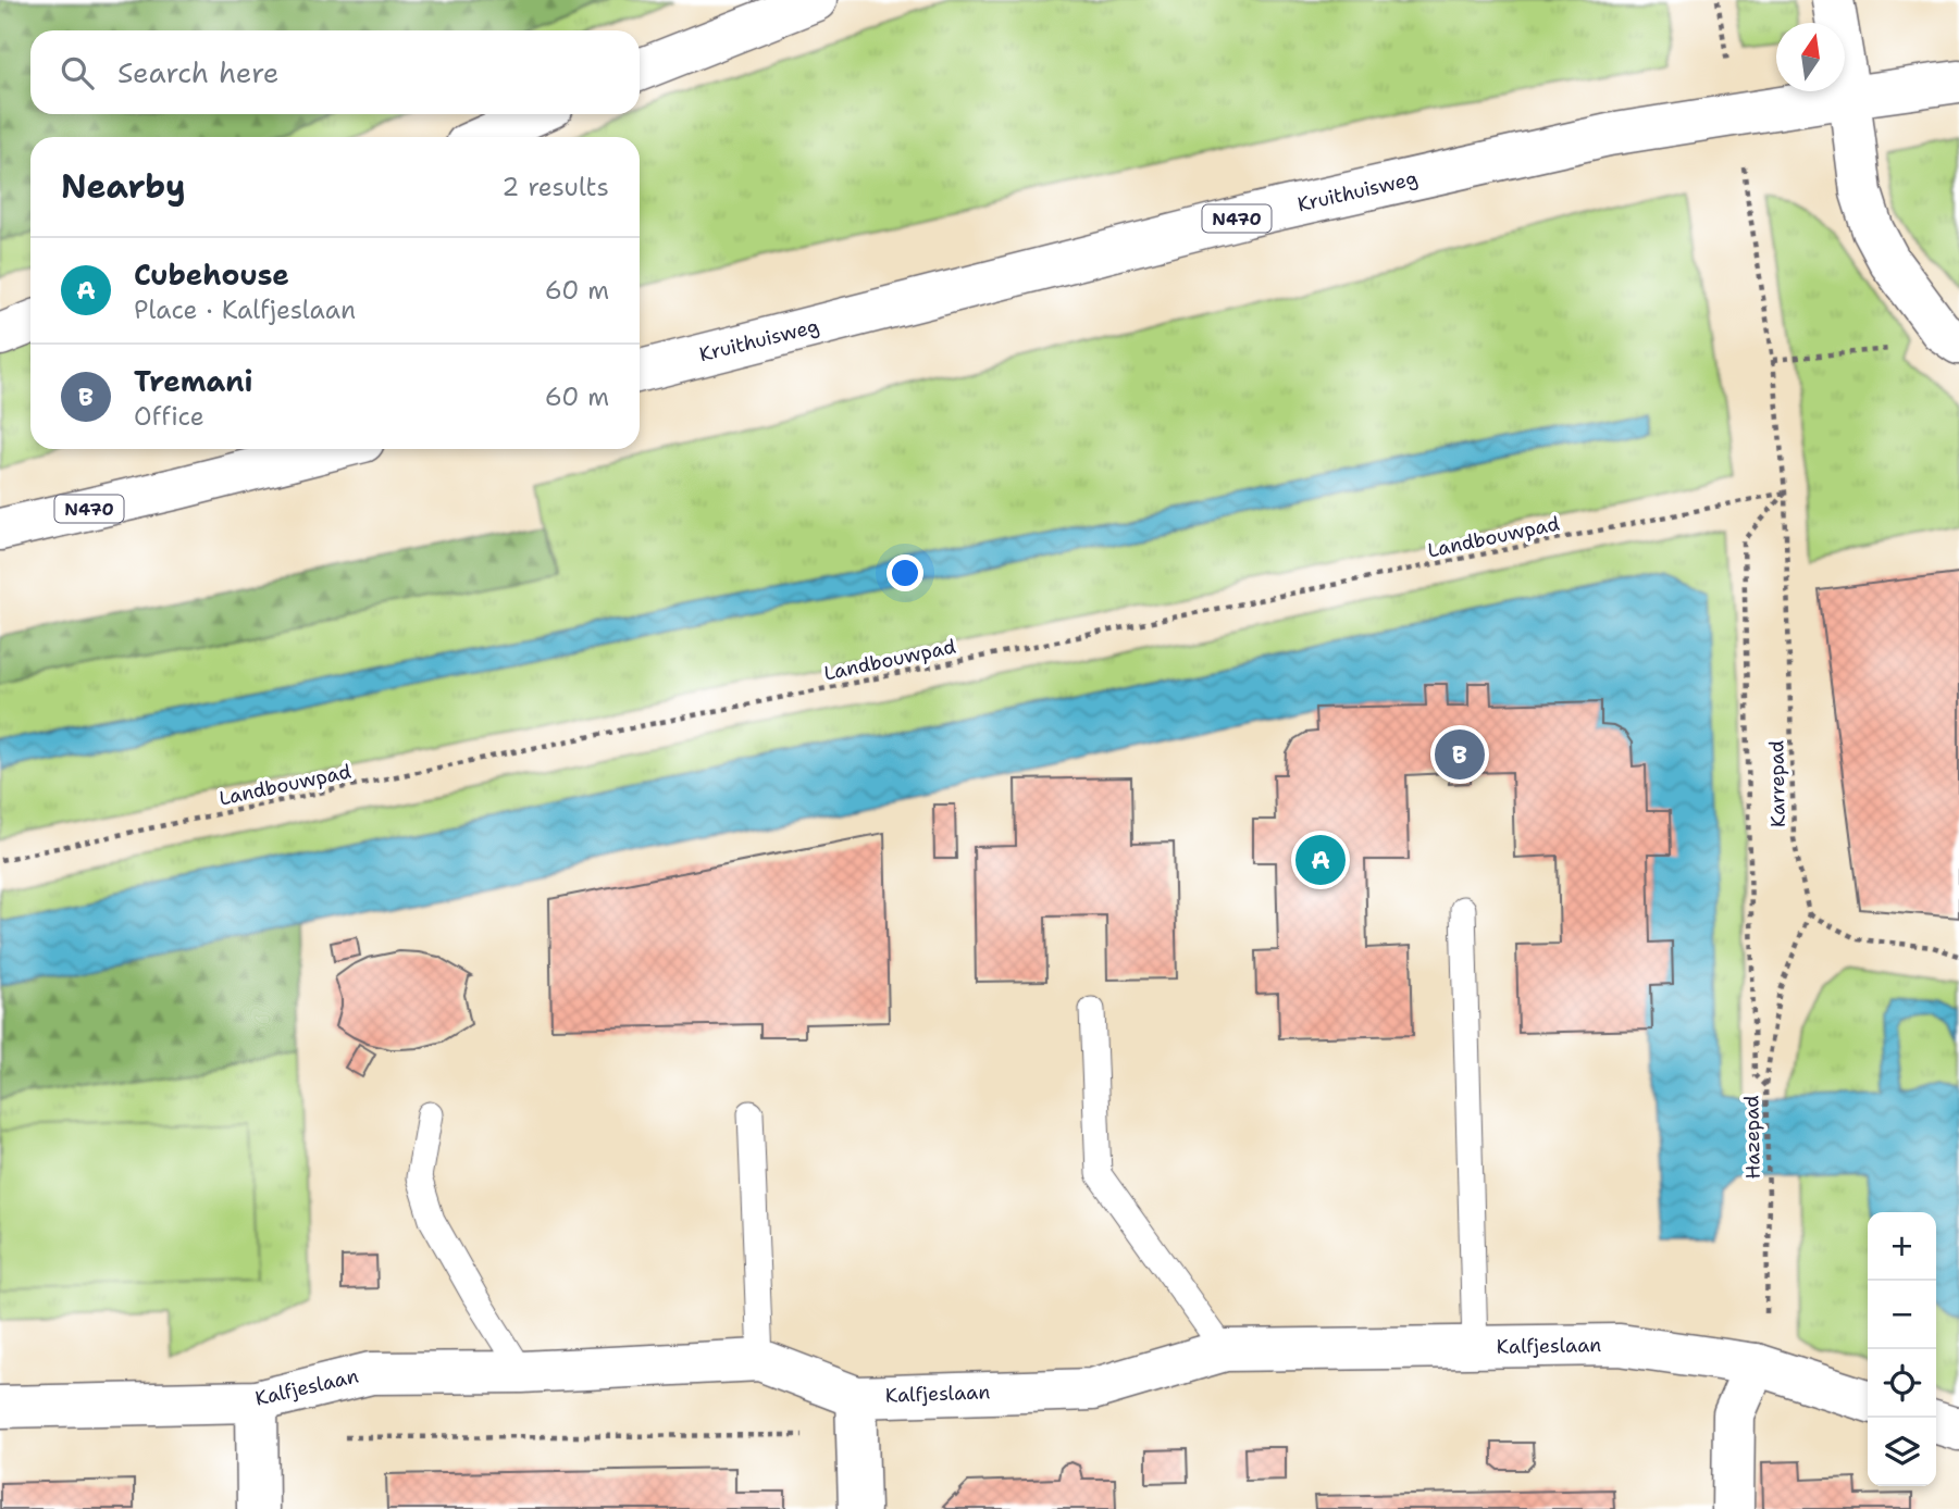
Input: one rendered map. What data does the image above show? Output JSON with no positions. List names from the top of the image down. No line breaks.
{"streets":{"street":["Kruithuisweg","N470","Kalfjeslaan"],"path":["Landbouwpad","Karrepad","Hazepad"]},"crossings":[["Landbouwpad","Karrepad"],["Karrepad","Hazepad"],["Hazepad","Kalfjeslaan"]],"north":"top","page":{"search":"Search here","heading":["Nearby","2 results"],"list":[{"mark":"A","name":"Cubehouse","note":"Place · Kalfjeslaan","value":"60 m"},{"mark":"B","name":"Tremani","note":"Office","value":"60 m"}],"pins":["B","A"],"map_buttons":["+","−"]}}
